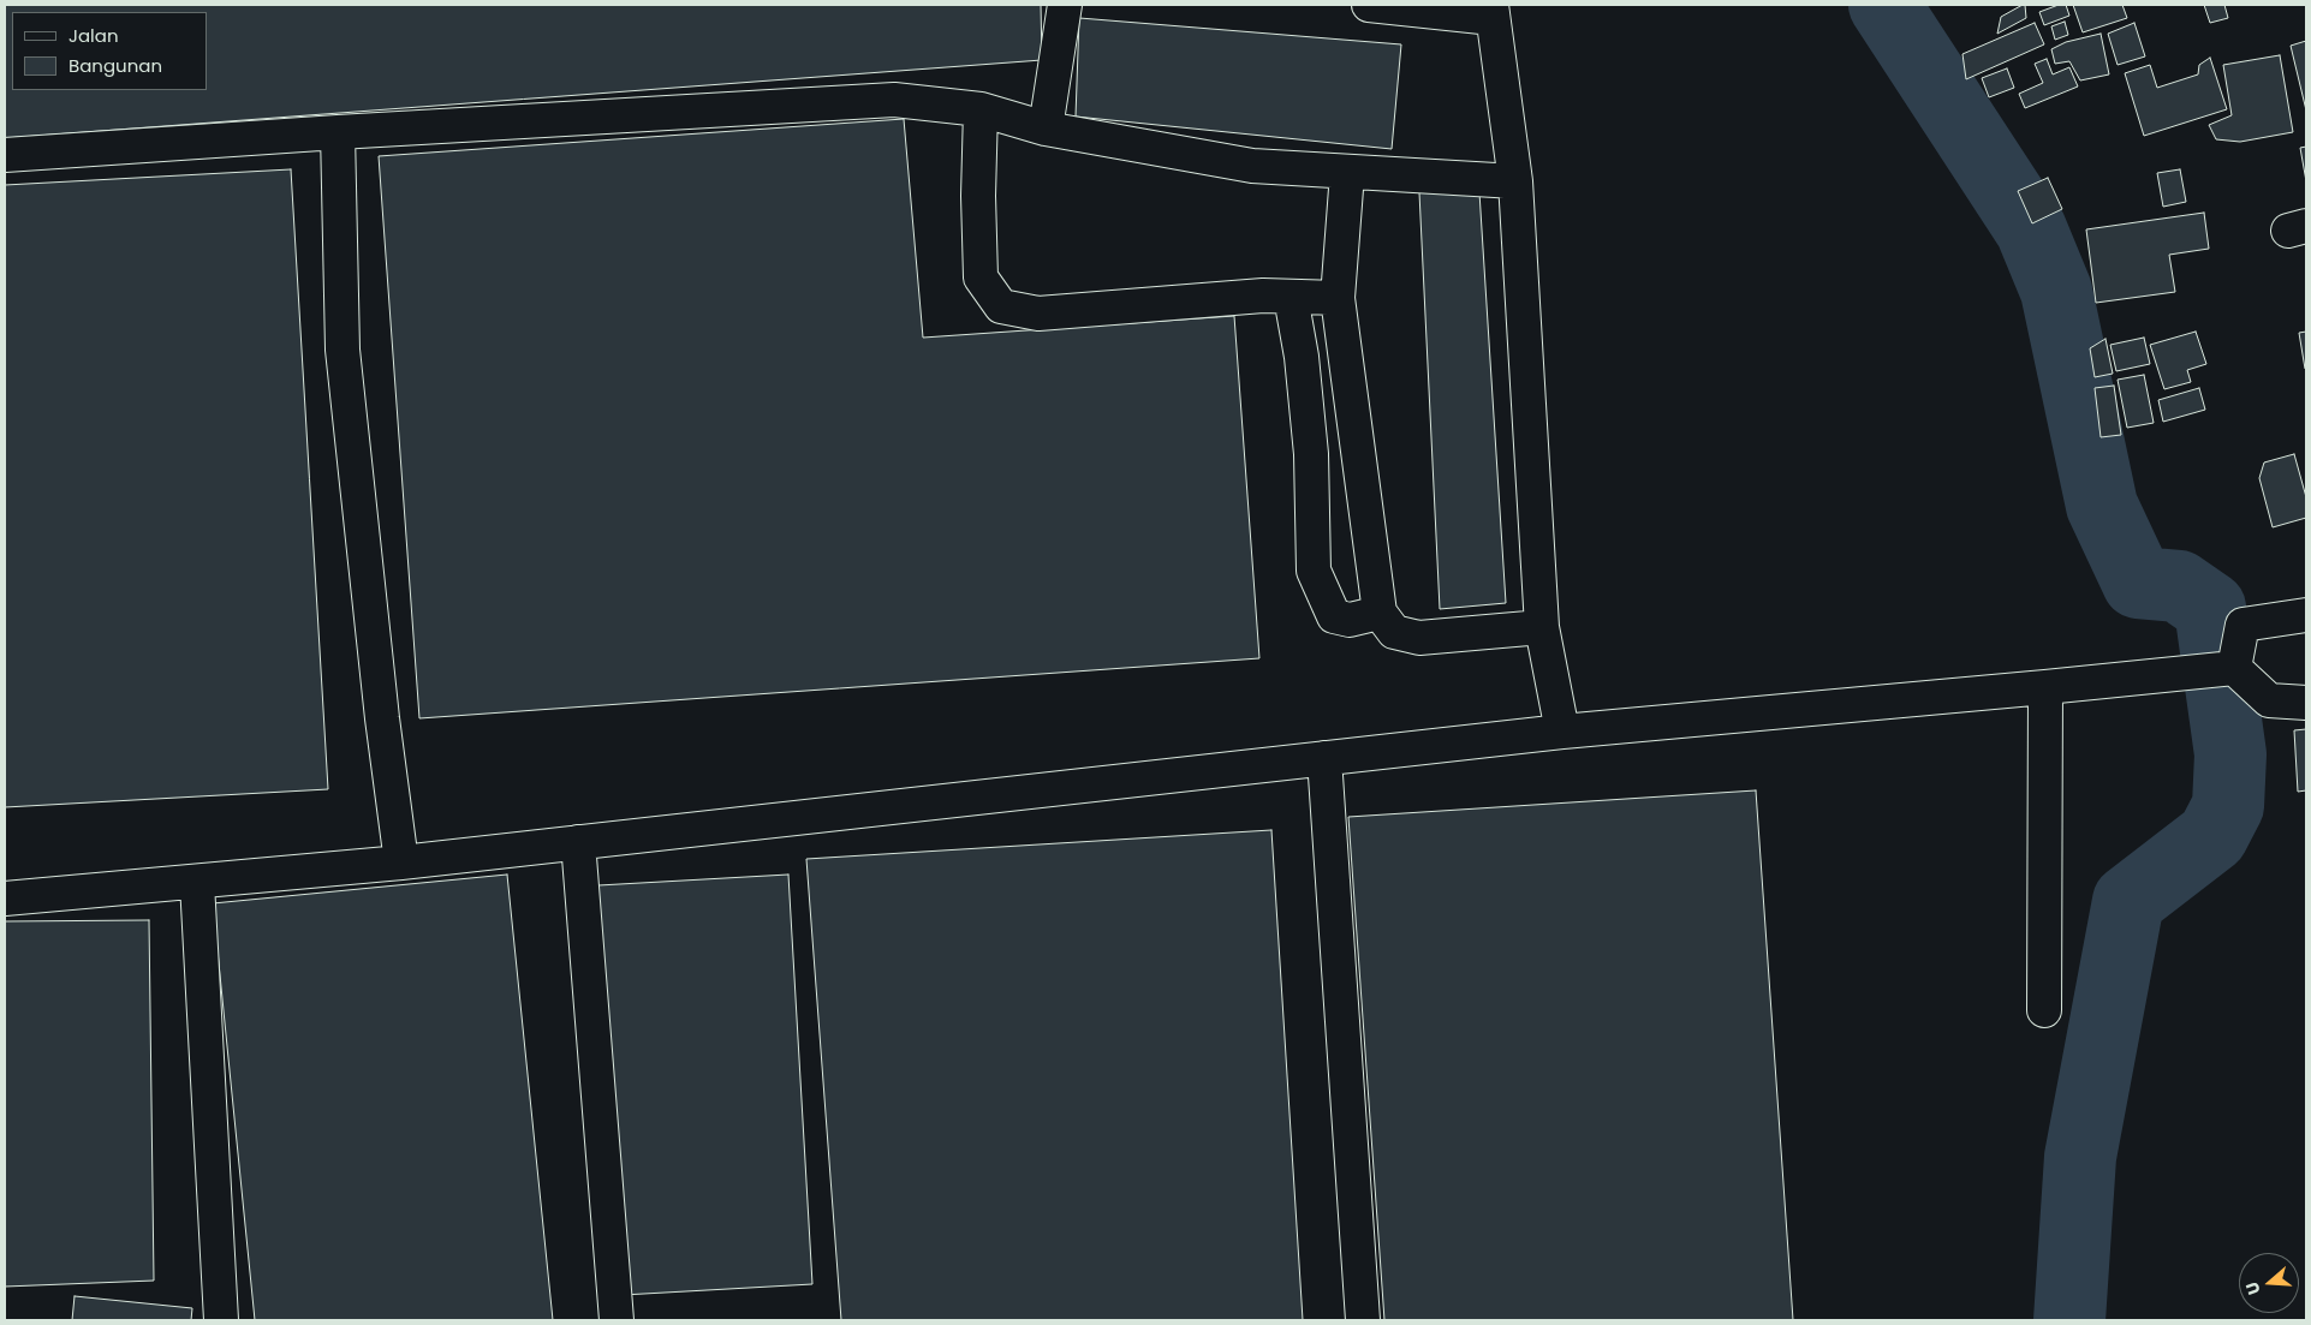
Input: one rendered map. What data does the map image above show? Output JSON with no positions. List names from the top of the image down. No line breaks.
{"legend":["Jalan","Bangunan"],"north":"left"}
